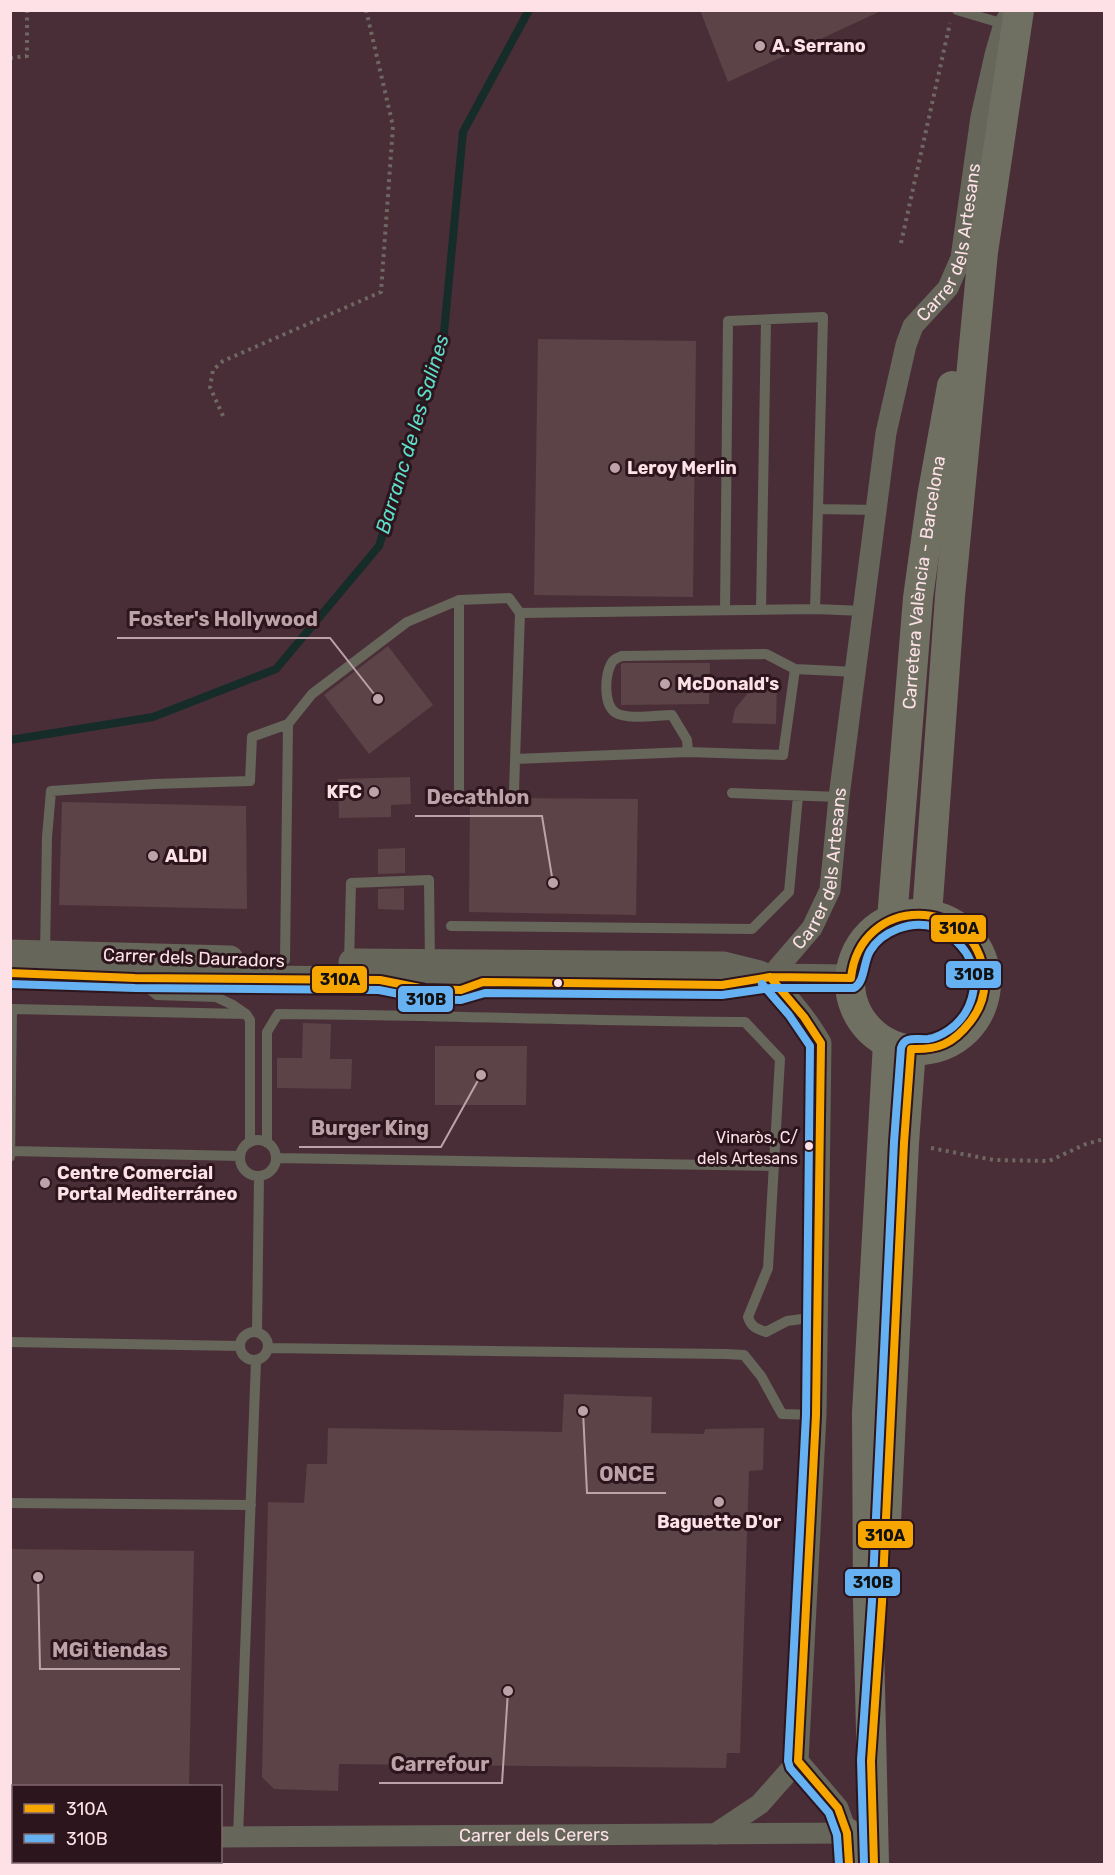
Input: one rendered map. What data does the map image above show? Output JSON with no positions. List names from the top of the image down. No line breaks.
{"streets":{"main road":["Carretera València - Barcelona"],"street":["Carrer dels Artesans","Carrer dels Dauradors","Carrer dels Cerers"]},"crossings":[["Carrer dels Artesans","Carretera València - Barcelona"],["Carrer dels Artesans","Carrer dels Dauradors"],["Carretera València - Barcelona","Carrer dels Dauradors"]],"water":["Barranc de les Salines"],"places":["A. Serrano","Leroy Merlin","McDonald's","Foster's Hollywood","KFC","ALDI","Decathlon","Burger King","Vinaròs, C/ dels Artesans","Centre Comercial Portal Mediterráneo","ONCE","Baguette D'or","MGi tiendas","Carrefour"],"lines":["transit line 310A","transit line 310B"],"legend":["310A","310B"]}
